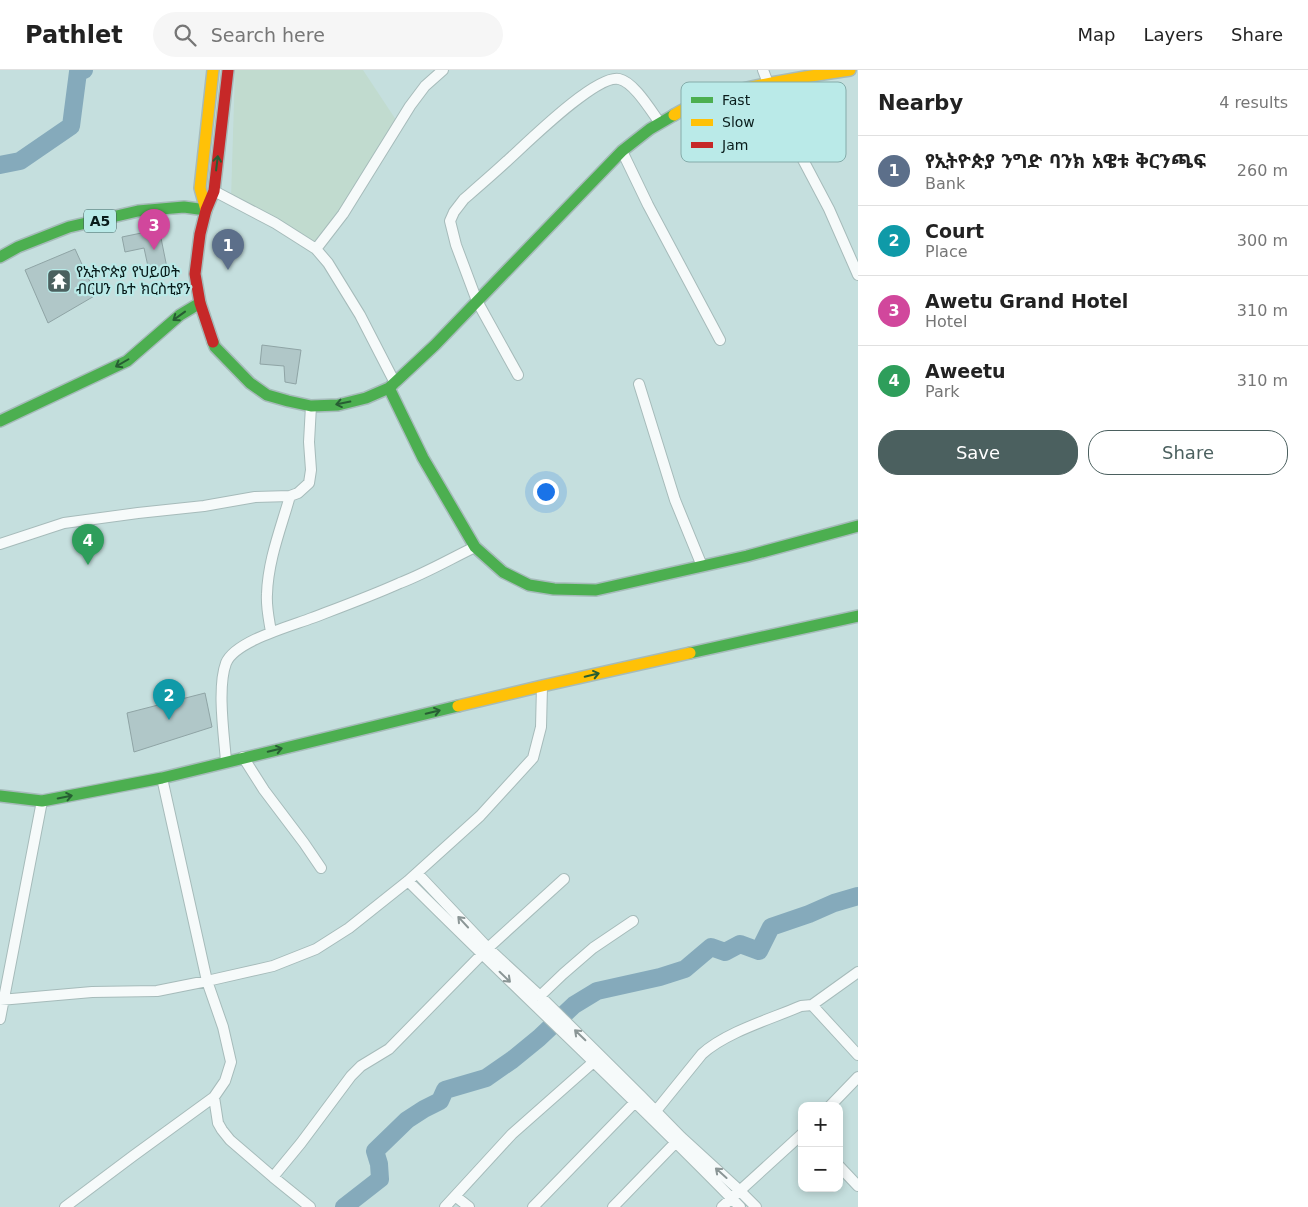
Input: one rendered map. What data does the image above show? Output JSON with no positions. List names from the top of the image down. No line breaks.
{"streets":{"main road":["A5"]},"places":{"temple":["የኢትዮጵያ የህይወት ብርሀን ቤተ ክርስቲያን"]},"legend":["Fast","Slow","Jam"],"page":{"header":"Pathlet","search":"Search here","nav":["Map","Layers","Share"],"heading":["Nearby","4 results"],"list":[{"mark":"1","name":"የኢትዮጵያ ንግድ ባንክ አዌቱ ቅርንጫፍ","note":"Bank","value":"260 m"},{"mark":"2","name":"Court","note":"Place","value":"300 m"},{"mark":"3","name":"Awetu Grand Hotel","note":"Hotel","value":"310 m"},{"mark":"4","name":"Aweetu","note":"Park","value":"310 m"}],"pins":["3","1","4","2"],"buttons":["Save","Share"],"map_buttons":["+","−"]}}
